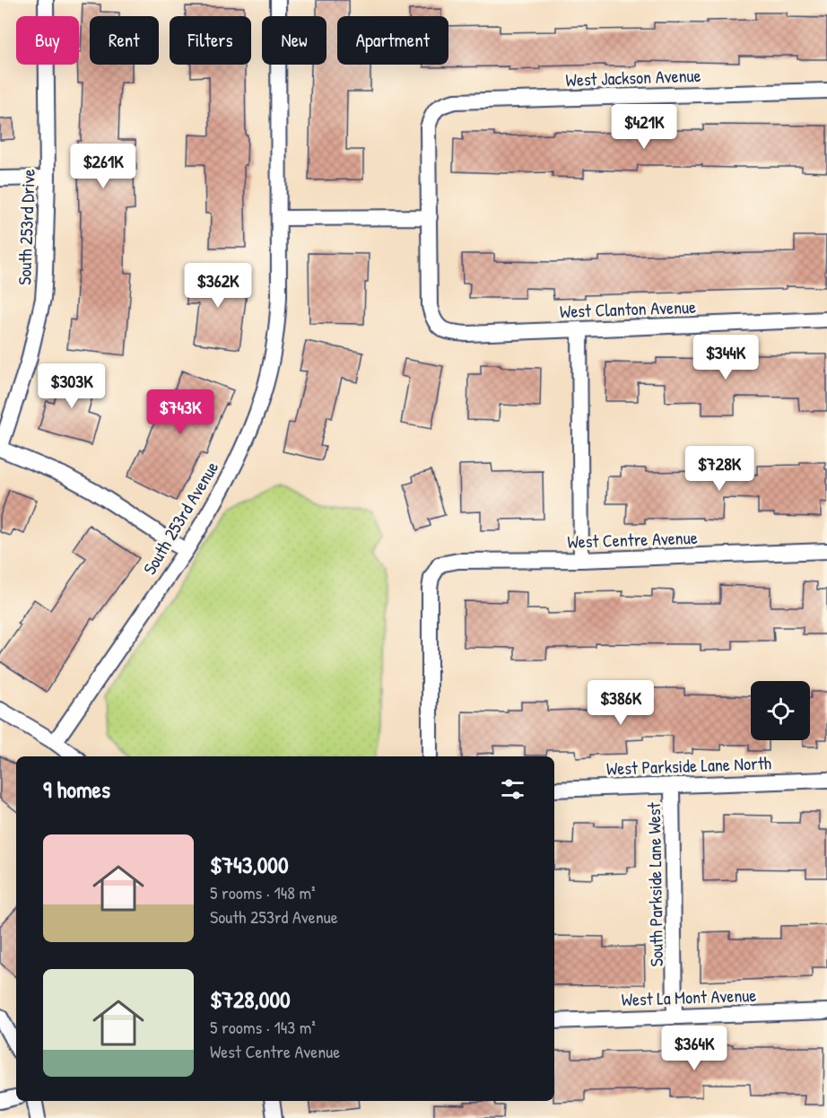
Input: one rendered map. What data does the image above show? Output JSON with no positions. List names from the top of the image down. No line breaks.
{"streets":{"street":["West Jackson Avenue","South 253rd Drive","West Clanton Avenue","South 253rd Avenue","West Centre Avenue","West Parkside Lane North","South Parkside Lane West","West La Mont Avenue"]},"crossings":[["West Jackson Avenue","West Clanton Avenue"],["West Parkside Lane North","South Parkside Lane West"],["South Parkside Lane West","West La Mont Avenue"]],"page":{"chip":["Buy","Rent","Filters","New","Apartment"],"price":["$421K","$261K","$362K","$344K","$303K","$743K","$728K","$386K","$364K"],"heading":"9 homes","list":[{"name":"$743,000","note":"5 rooms · 148 m² · South 253rd Avenue"},{"name":"$728,000","note":"5 rooms · 143 m² · West Centre Avenue"}]}}
